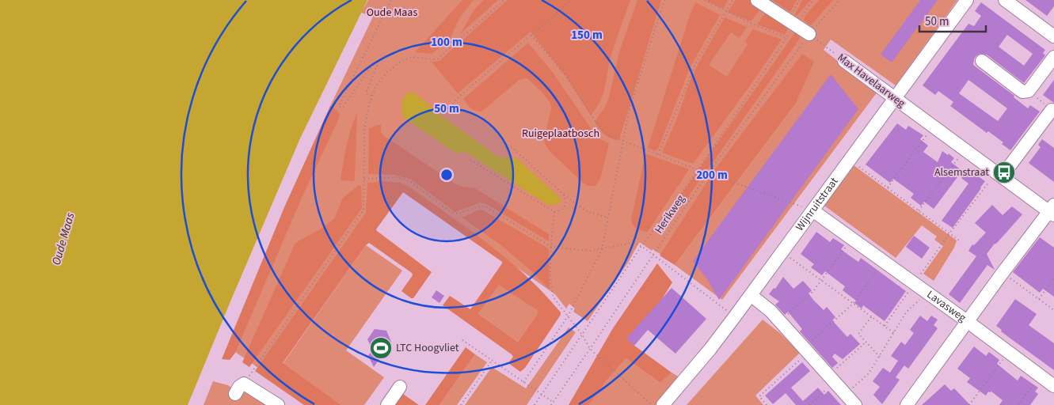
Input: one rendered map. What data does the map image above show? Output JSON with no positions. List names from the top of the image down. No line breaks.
{"streets":{"street":["Max Havelaarweg","Wijnruitstraat","Lavasweg"],"path":["Herikweg"]},"crossings":[["Max Havelaarweg","Wijnruitstraat"],["Max Havelaarweg","Herikweg"],["Wijnruitstraat","Lavasweg"]],"water":["Oude Maas"],"parks":["Oude Maas","Ruigeplaatbosch"],"places":{"bus stop":["Alsemstraat"],"sports":["LTC Hoogvliet"]},"scale_bar":"50 m","rings":["150 m","100 m","50 m","200 m"]}
